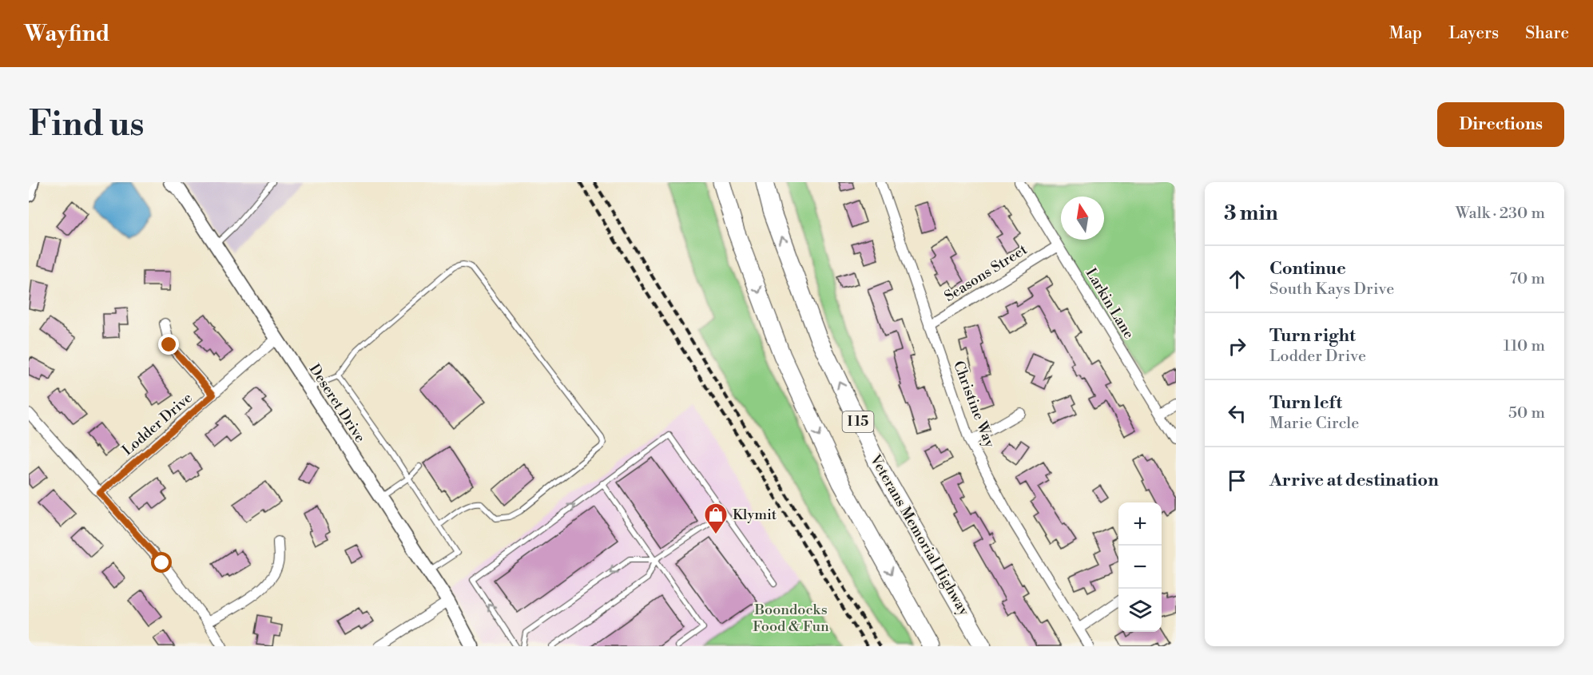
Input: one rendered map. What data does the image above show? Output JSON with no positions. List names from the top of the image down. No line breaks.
{"streets":{"highway":["I 15","Veterans Memorial Highway"],"street":["Seasons Street","Larkin Lane","Deseret Drive","Christine Way","Lodder Drive"]},"crossings":[["Seasons Street","Larkin Lane"],["Seasons Street","Christine Way"],["Deseret Drive","Lodder Drive"]],"parks":["Boondocks Food & Fun"],"places":{"shop":["Klymit"]},"north":"top","page":{"header":"Wayfind","nav":["Map","Layers","Share"],"buttons":"Directions","title":"Find us","heading":["3 min","Walk · 230 m"],"list":[["Continue","South Kays Drive","70 m"],["Turn right","Lodder Drive","110 m"],["Turn left","Marie Circle","50 m"],"Arrive at destination"],"map_buttons":["+","−"]}}
